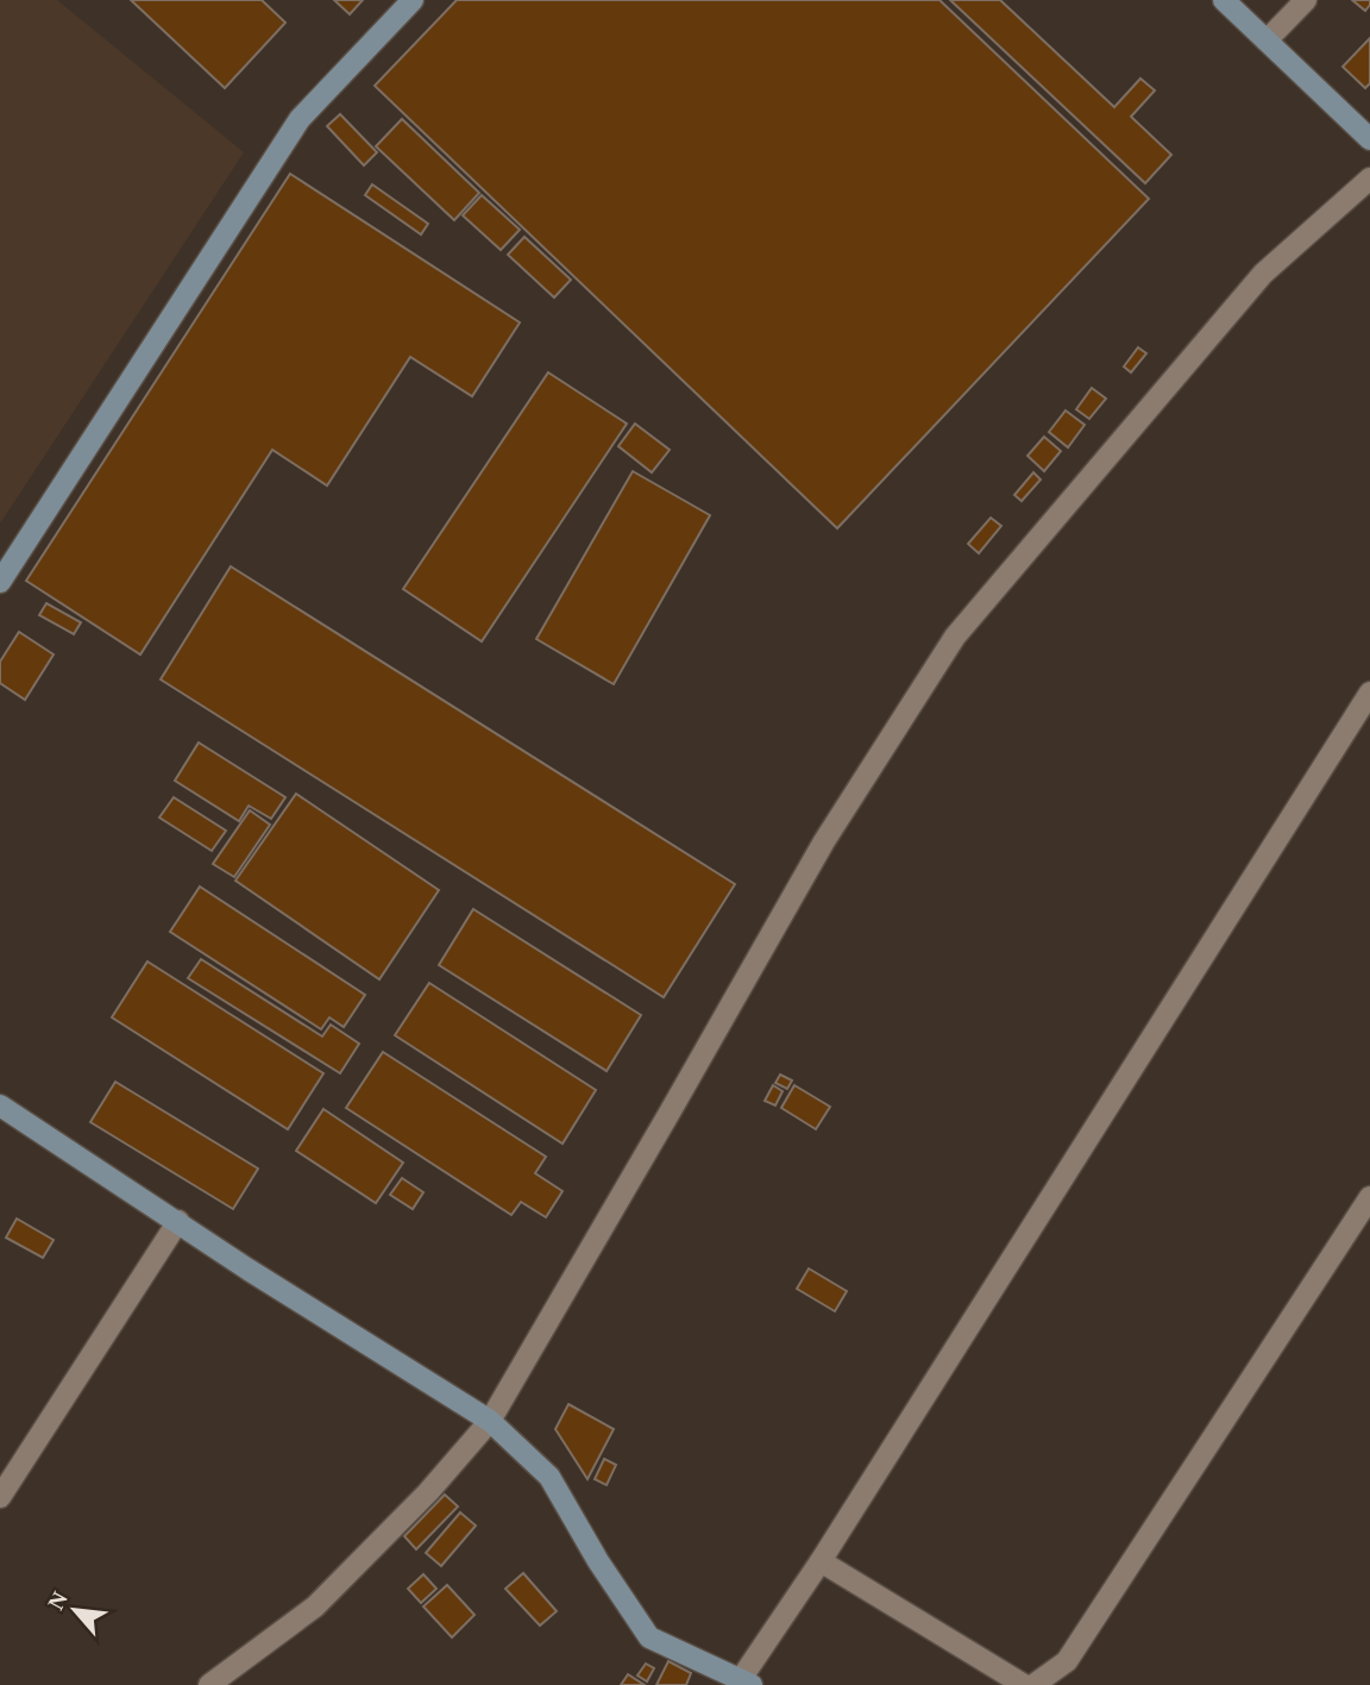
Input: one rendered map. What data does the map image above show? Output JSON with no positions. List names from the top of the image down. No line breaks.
{"north":"top left"}
